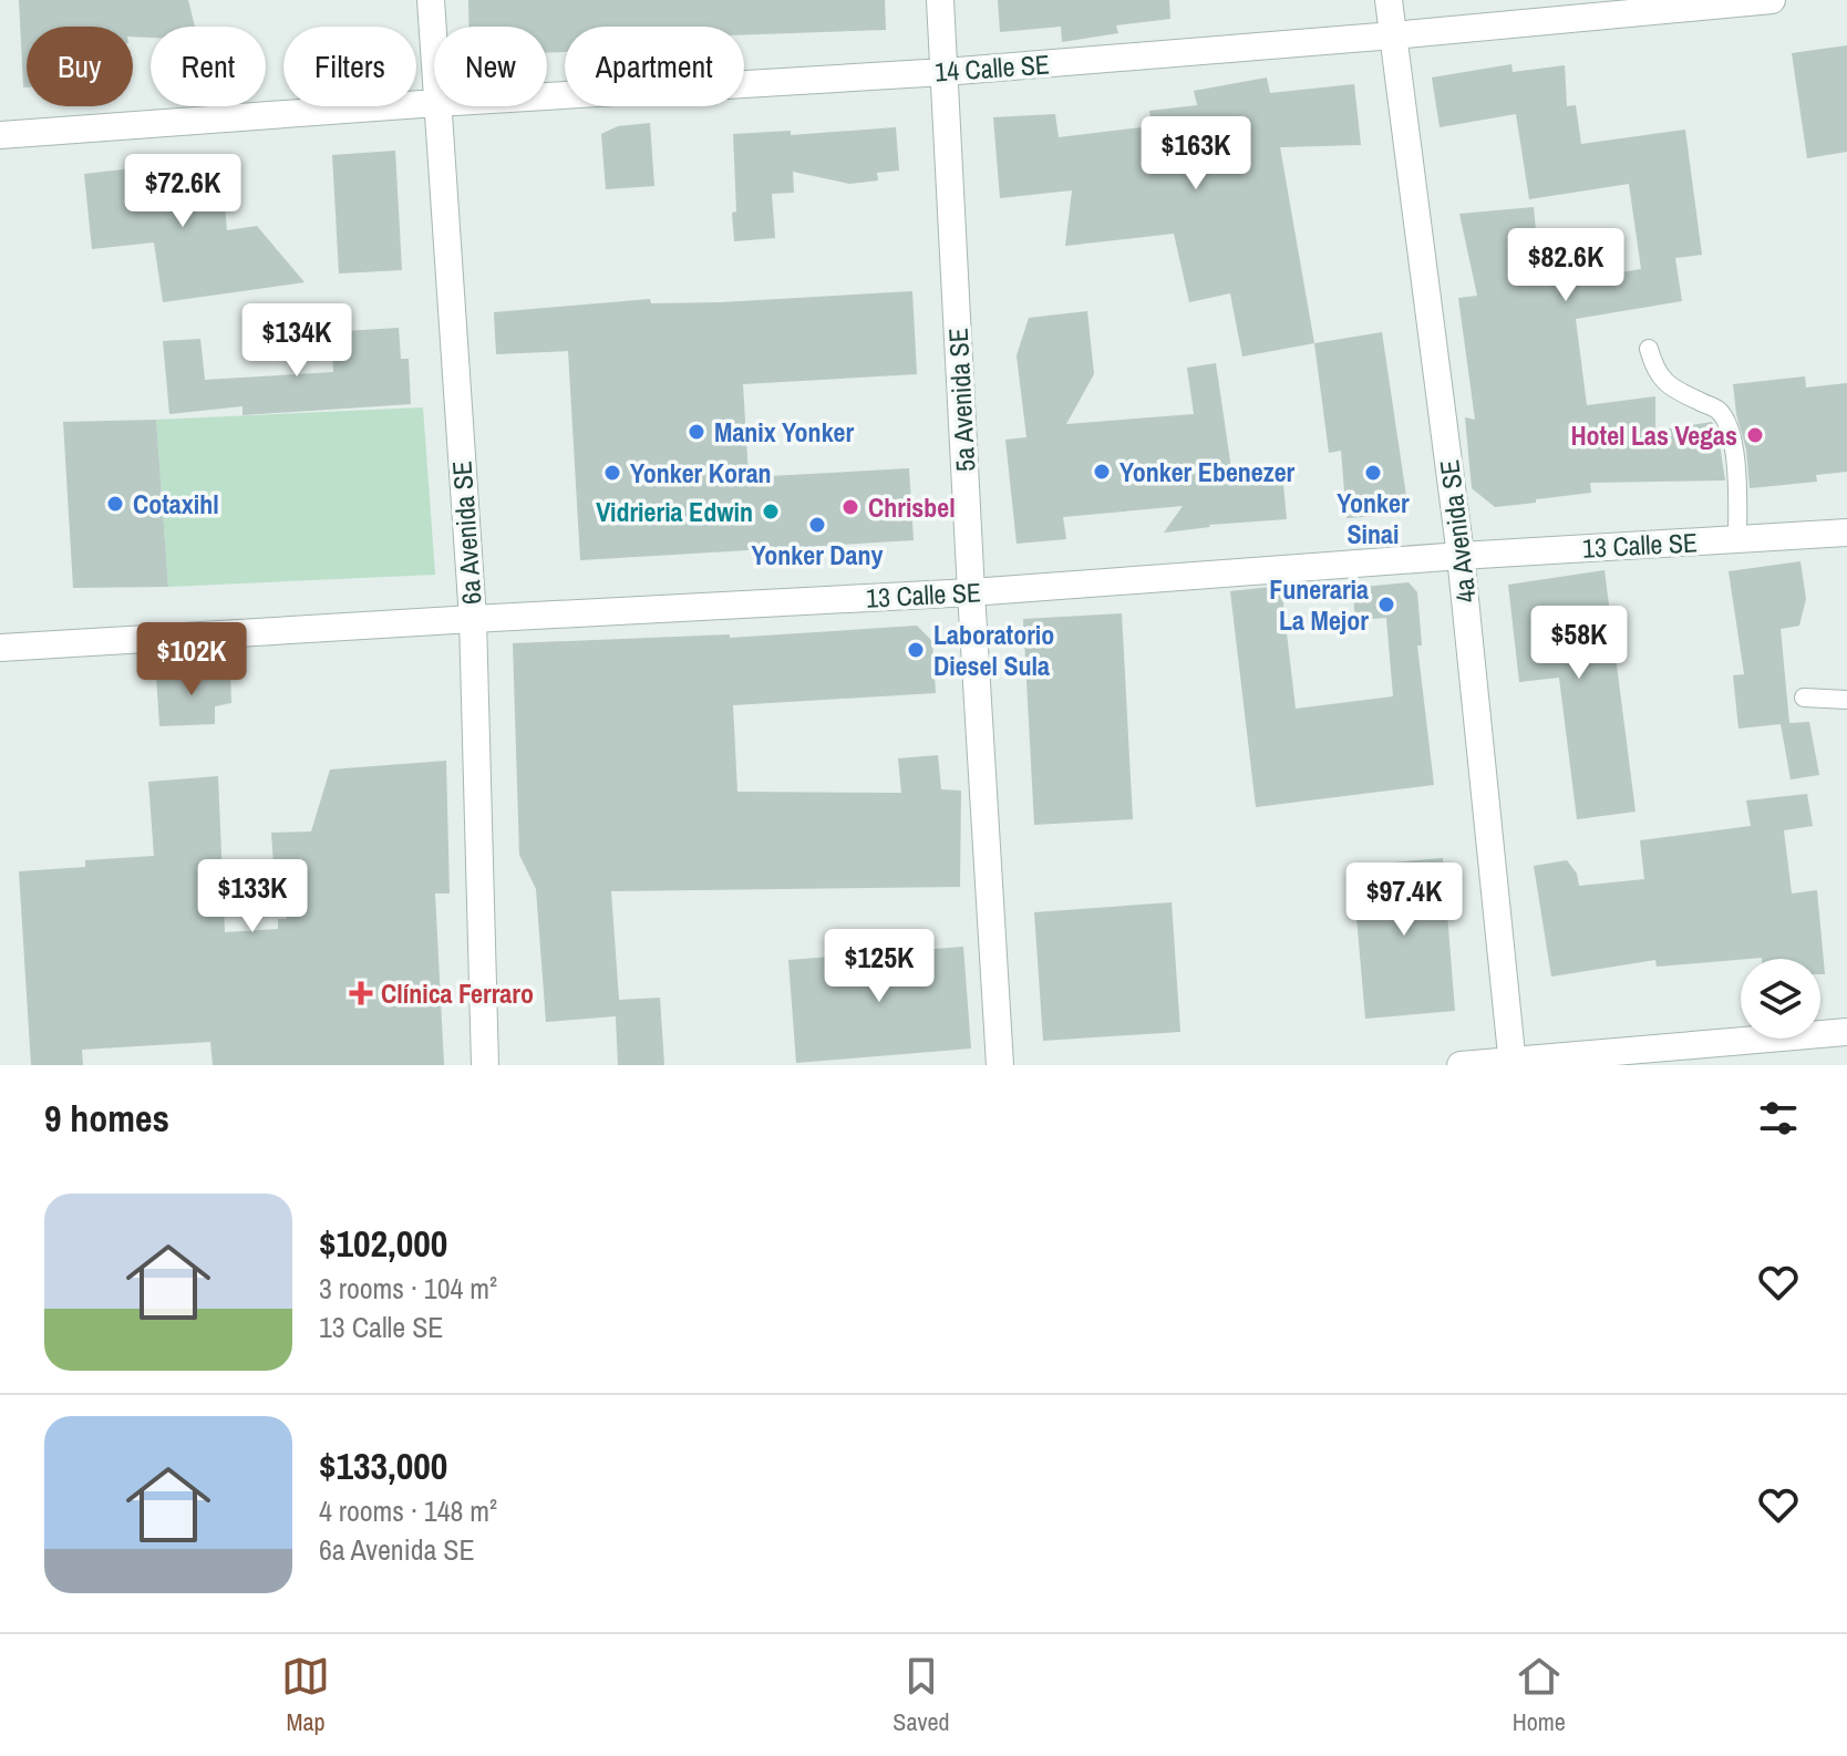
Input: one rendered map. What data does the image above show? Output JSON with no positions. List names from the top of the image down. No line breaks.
{"streets":{"street":["14 Calle SE","5a Avenida SE","4a Avenida SE","6a Avenida SE","13 Calle SE"]},"crossings":[["14 Calle SE","5a Avenida SE"],["14 Calle SE","4a Avenida SE"],["5a Avenida SE","13 Calle SE"],["4a Avenida SE","13 Calle SE"],["6a Avenida SE","13 Calle SE"]],"places":{"other":["Manix Yonker","Hotel Las Vegas","Yonker Ebenezer","Yonker Koran","Yonker Sinai","Cotaxihl","Chrisbel","Vidrieria Edwin","Yonker Dany","Funeraria La Mejor","Laboratorio Diesel Sula"],"health":["Clínica Ferraro"]},"page":{"chip":["Buy","Rent","Filters","New","Apartment"],"price":["$163K","$72.6K","$82.6K","$134K","$58K","$102K","$133K","$97.4K","$125K"],"heading":"9 homes","list":[{"name":"$102,000","note":"3 rooms · 104 m² · 13 Calle SE"},{"name":"$133,000","note":"4 rooms · 148 m² · 6a Avenida SE"}],"tabs":["Map","Saved","Home"]}}
